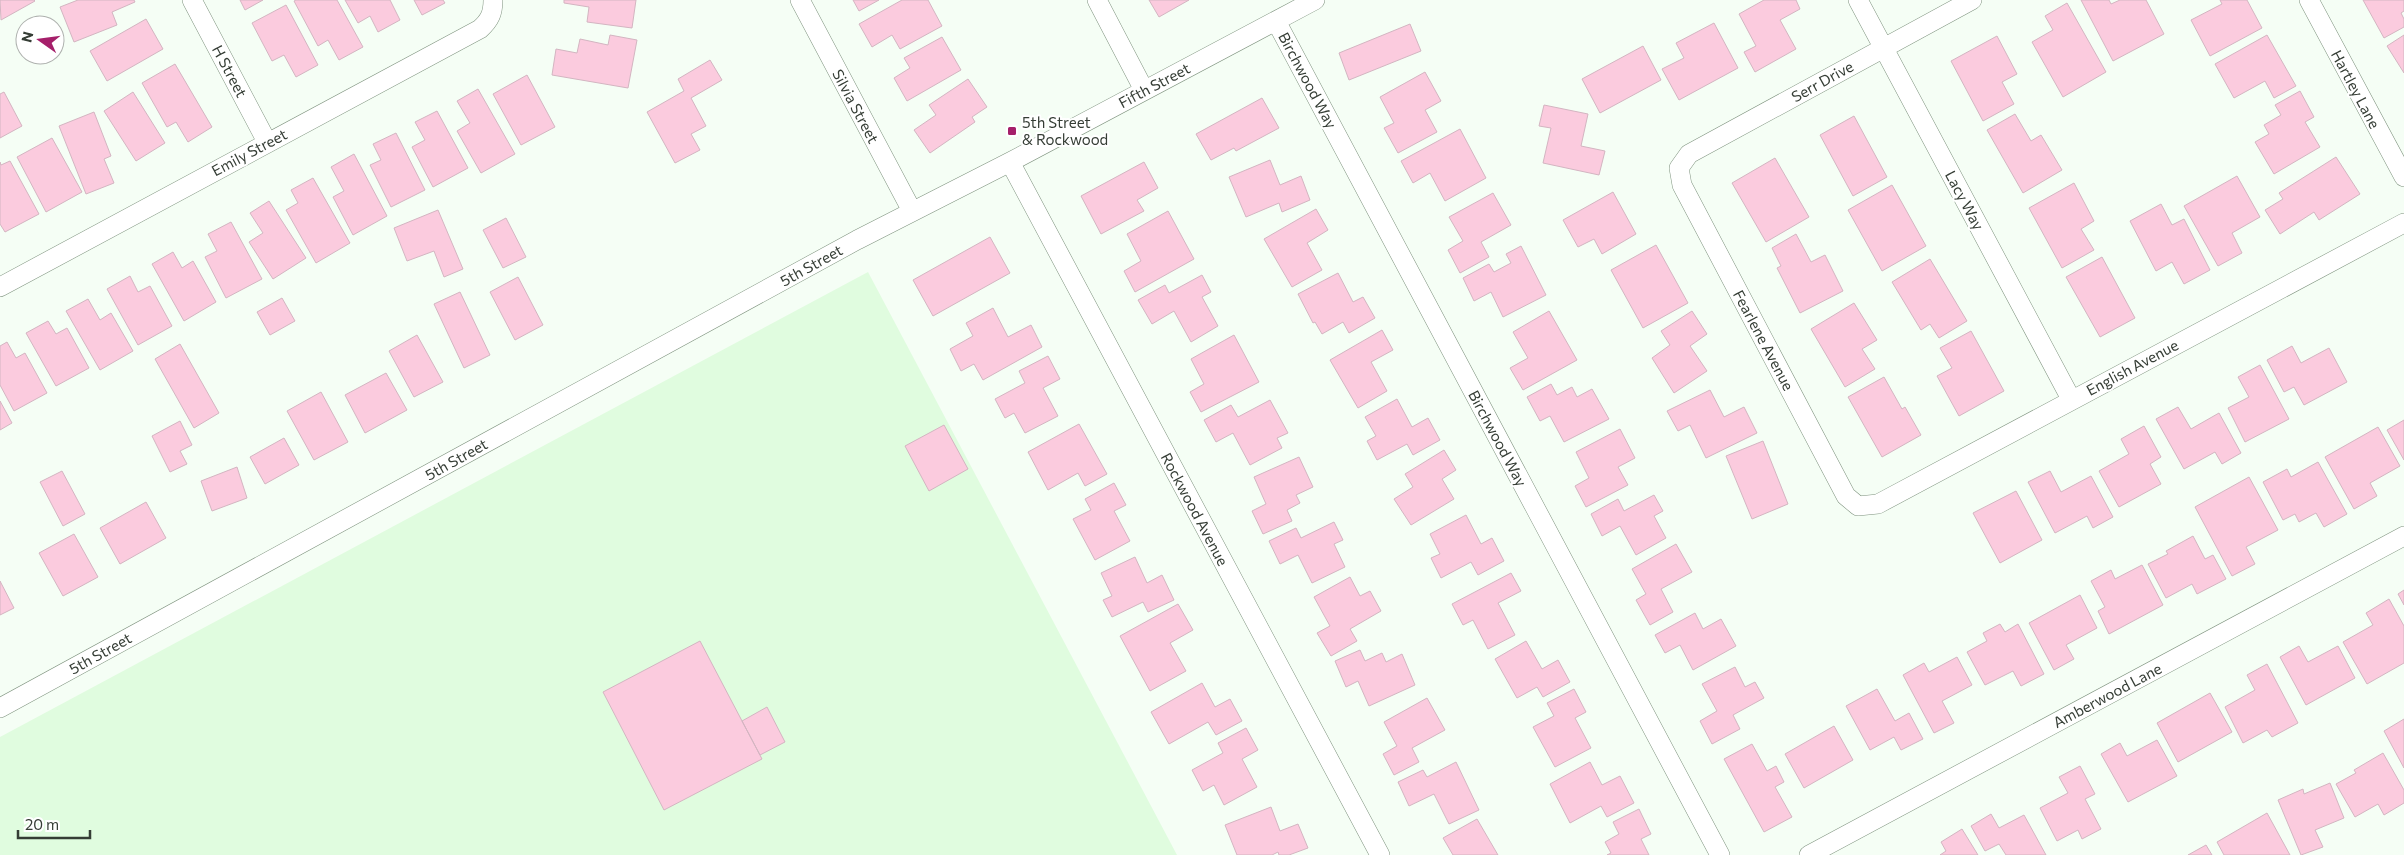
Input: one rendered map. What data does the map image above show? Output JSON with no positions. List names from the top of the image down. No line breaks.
{"streets":{"street":["H Street","Birchwood Way","Serr Drive","Fifth Street","Hartley Lane","Silvia Street","Emily Street","Lacy Way","5th Street","Fearlene Avenue","English Avenue","Rockwood Avenue","Amberwood Lane"]},"crossings":[["H Street","Emily Street"],["Birchwood Way","Fifth Street"],["Serr Drive","Lacy Way"],["Serr Drive","Fearlene Avenue"],["Fifth Street","Silvia Street"],["Fifth Street","5th Street"],["Fifth Street","Rockwood Avenue"],["Silvia Street","5th Street"],["Lacy Way","English Avenue"],["Fearlene Avenue","English Avenue"]],"places":{"transit":["5th Street & Rockwood"]},"scale_bar":"20 m","north":"left"}
